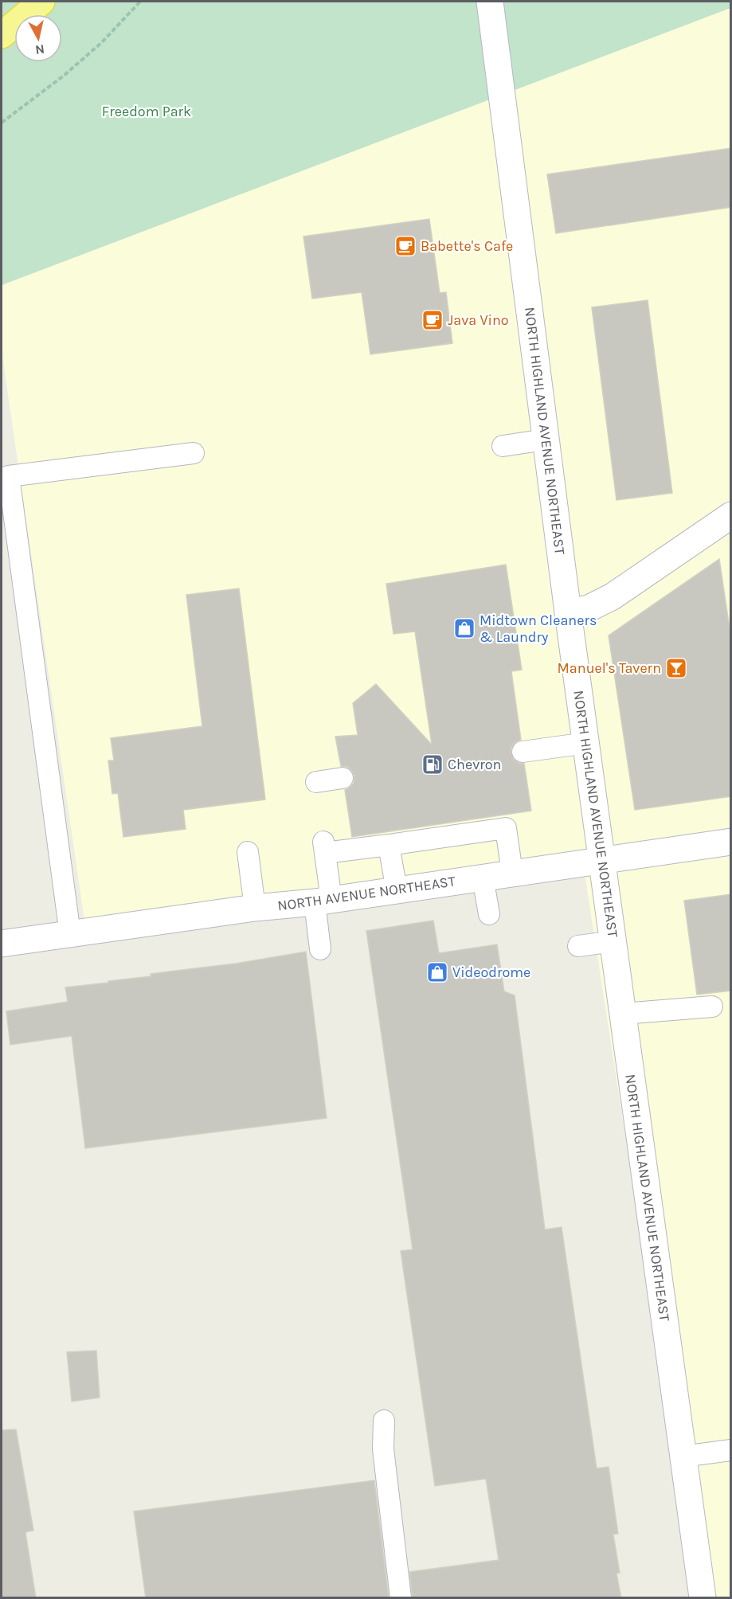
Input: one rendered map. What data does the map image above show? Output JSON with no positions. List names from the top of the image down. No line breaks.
{"streets":{"main road":["NORTH HIGHLAND AVENUE NORTHEAST","NORTH AVENUE NORTHEAST"]},"crossings":[["NORTH HIGHLAND AVENUE NORTHEAST","NORTH AVENUE NORTHEAST"]],"parks":["Freedom Park"],"places":{"cafe":["Babette's Cafe","Java Vino"],"shop":["Midtown Cleaners & Laundry","Videodrome"],"bar":["Manuel's Tavern"],"fuel station":["Chevron"]},"north":"bottom"}
